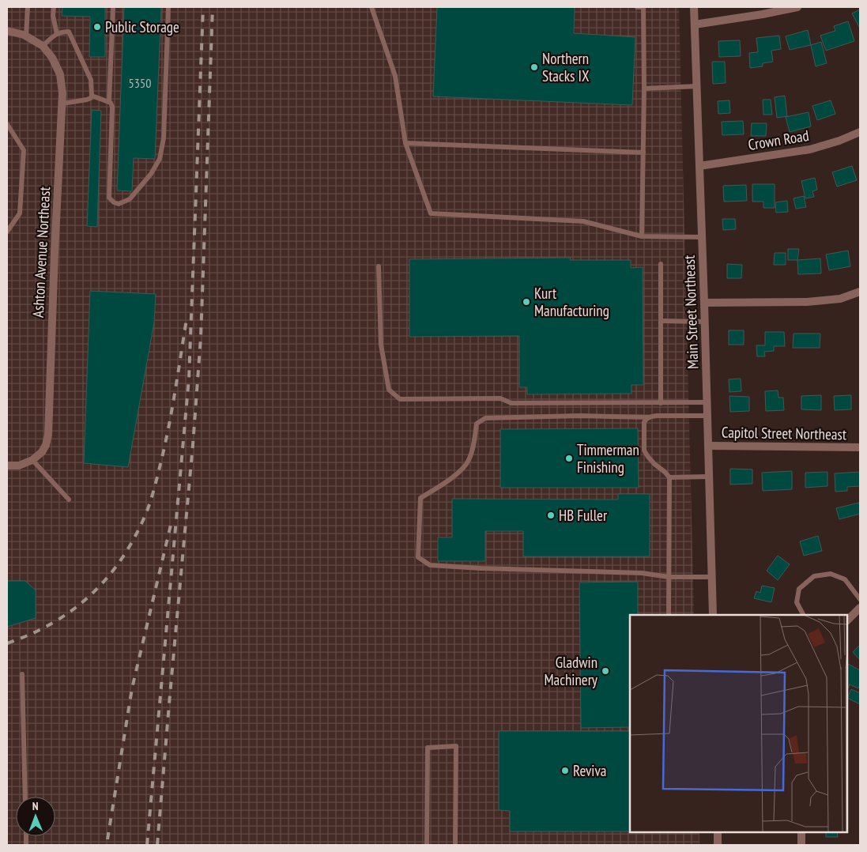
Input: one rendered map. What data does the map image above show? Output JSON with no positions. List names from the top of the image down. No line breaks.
{"streets":{"street":["Crown Road","Ashton Avenue Northeast","Main Street Northeast","Capitol Street Northeast"]},"crossings":[["Crown Road","Main Street Northeast"],["Main Street Northeast","Capitol Street Northeast"]],"places":["Public Storage","Northern Stacks IX","Kurt Manufacturing","Timmerman Finishing","HB Fuller","Gladwin Machinery","Reviva"],"house_numbers":["5350"],"north":"top"}
